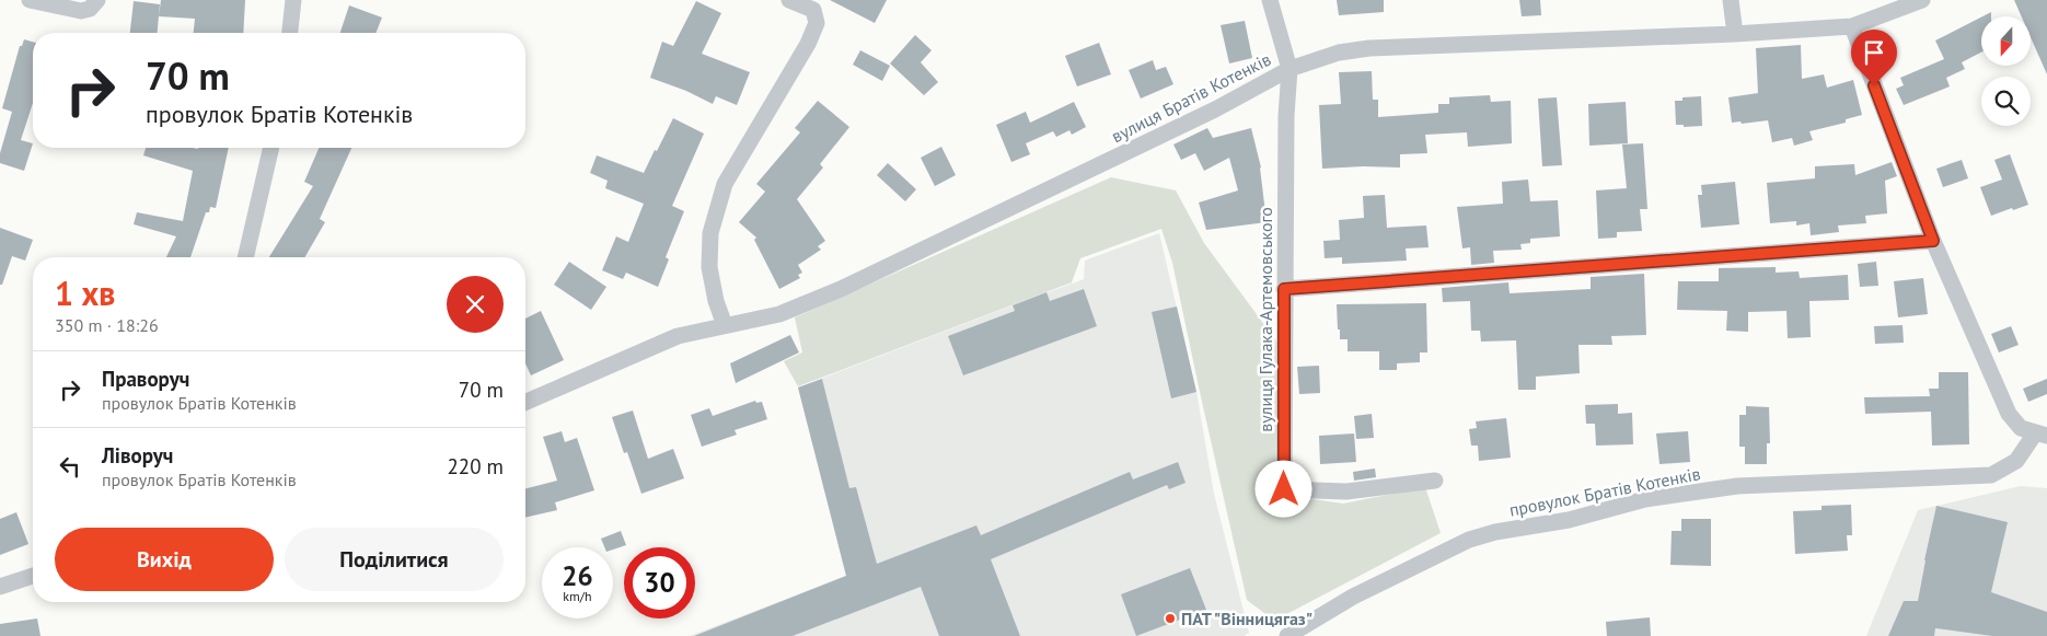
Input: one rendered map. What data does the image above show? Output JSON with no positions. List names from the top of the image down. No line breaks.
{"streets":{"street":["вулиця Братів Котенків","вулиця Гулака-Артемовського","провулок Братів Котенків"]},"crossings":[["вулиця Братів Котенків","вулиця Гулака-Артемовського"],["вулиця Братів Котенків","провулок Братів Котенків"]],"places":["ПАТ \"Вінницягаз\""],"north":"bottom","page":{"turn":["70 m","провулок Братів Котенків"],"heading":["1 хв","350 m · 18:26"],"list":[{"name":"Праворуч","note":"провулок Братів Котенків","value":"70 m"},{"name":"Ліворуч","note":"провулок Братів Котенків","value":"220 m"}],"buttons":["Вихід","Поділитися"],"speed":"26 km/h","limit":"30"}}
